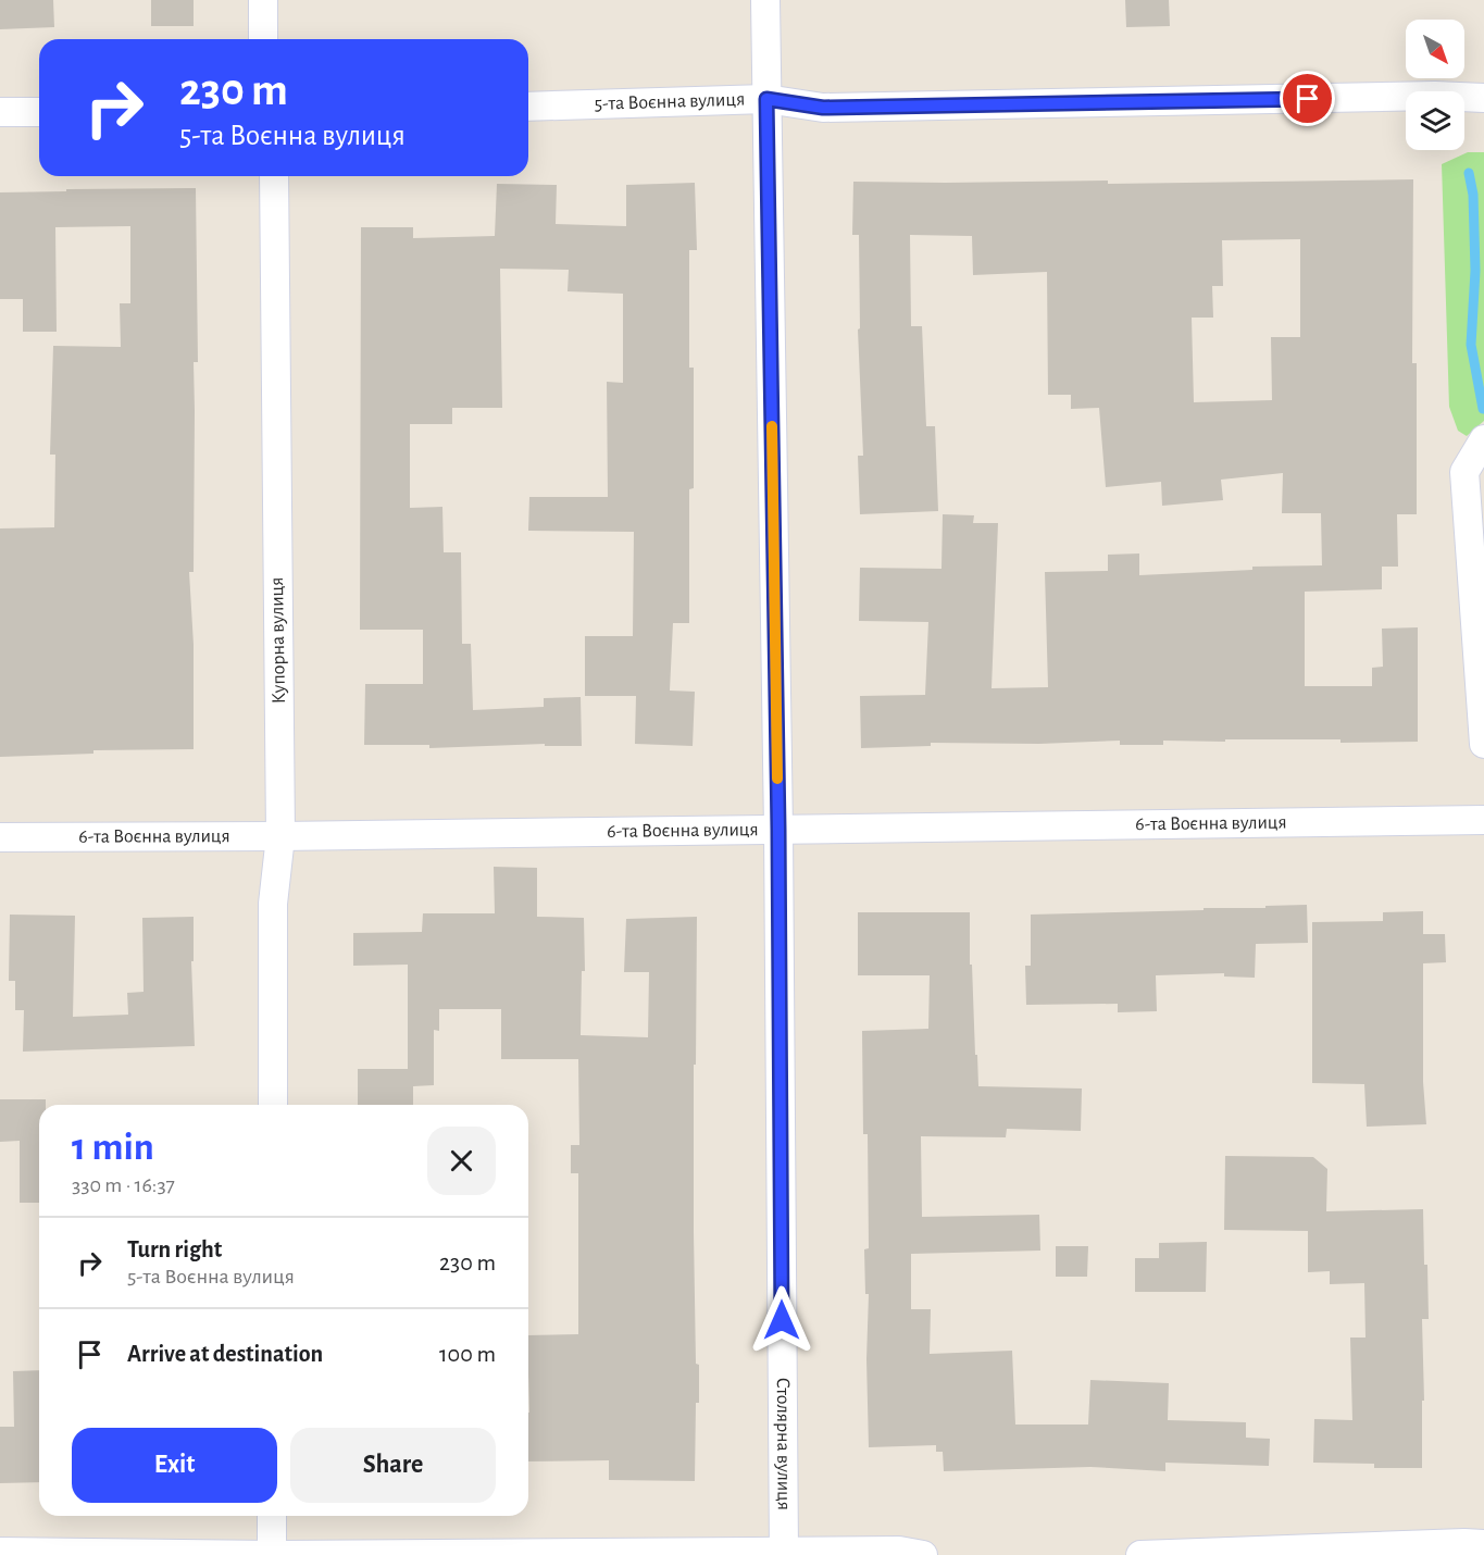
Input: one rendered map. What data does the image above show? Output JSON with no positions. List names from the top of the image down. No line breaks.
{"streets":{"street":["5-та Воєнна вулиця","Купорна вулиця","6-та Воєнна вулиця","Столярна вулиця"]},"crossings":[["5-та Воєнна вулиця","Столярна вулиця"],["Купорна вулиця","6-та Воєнна вулиця"],["6-та Воєнна вулиця","Столярна вулиця"]],"north":"bottom right","page":{"turn":["230 m","5-та Воєнна вулиця"],"heading":["1 min","330 m · 16:37"],"list":[{"name":"Turn right","note":"5-та Воєнна вулиця","value":"230 m"},{"name":"Arrive at destination","value":"100 m"}],"buttons":["Exit","Share"]}}
